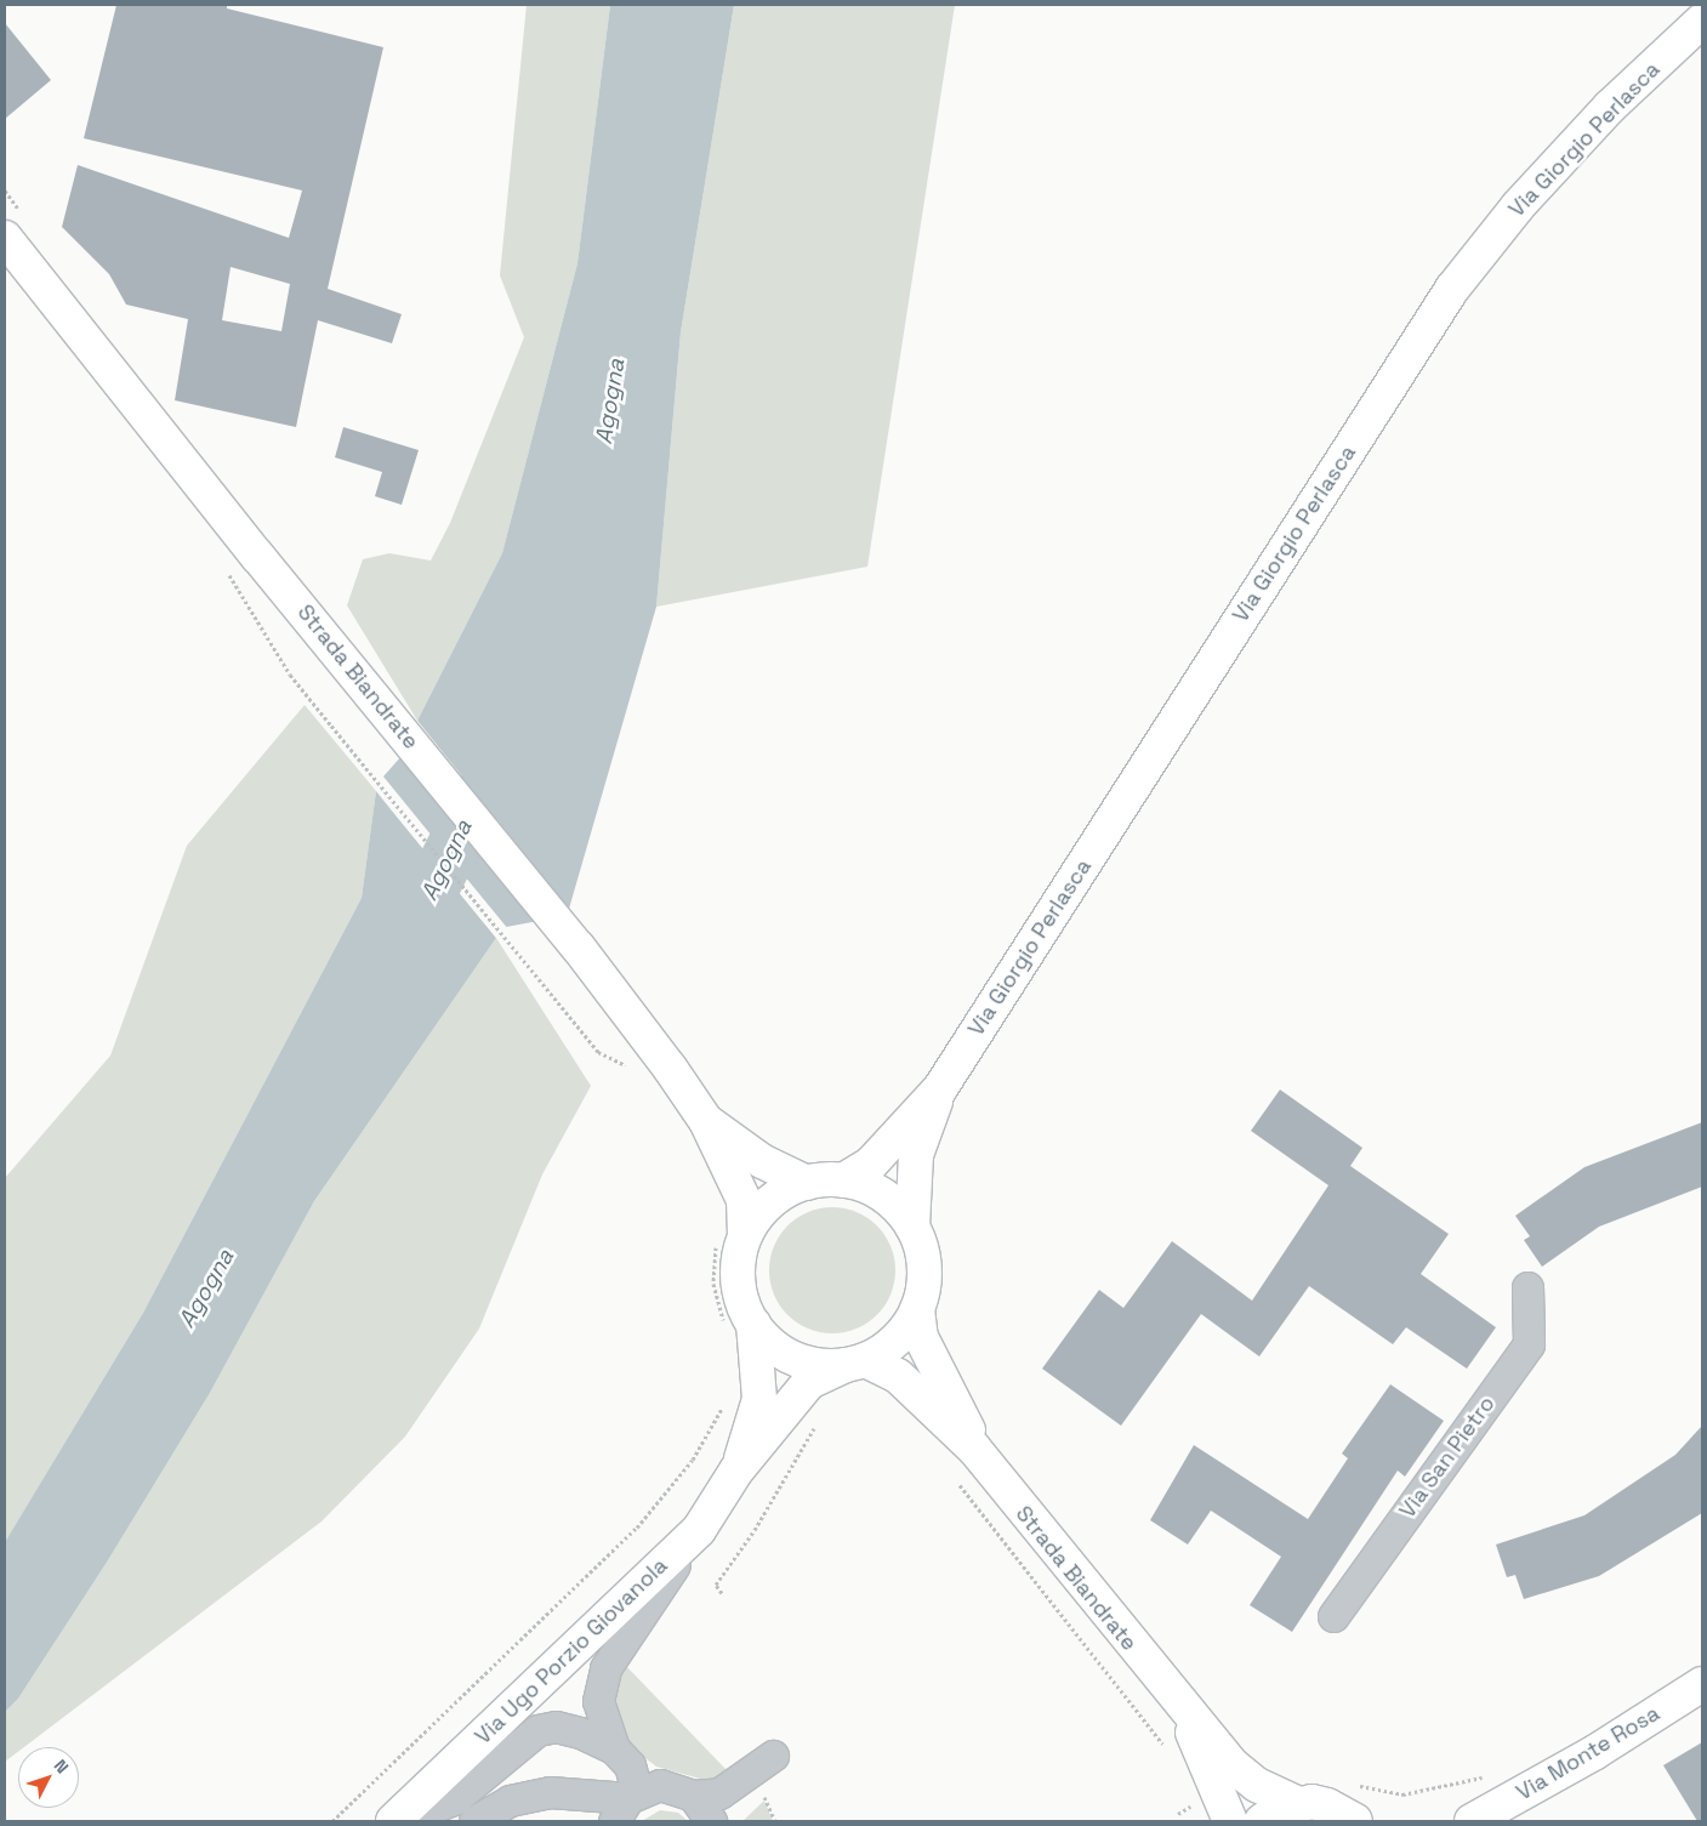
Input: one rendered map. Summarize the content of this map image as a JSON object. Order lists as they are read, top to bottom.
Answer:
{
  "streets": {
    "main road": [
      "Via Giorgio Perlasca",
      "Strada Biandrate",
      "Via Ugo Porzio Giovanola",
      "Via Monte Rosa"
    ],
    "street": ["Via San Pietro"]
  },
  "crossings": [
    ["Via Giorgio Perlasca", "Strada Biandrate"],
    ["Via Giorgio Perlasca", "Via Ugo Porzio Giovanola"],
    ["Strada Biandrate", "Via Ugo Porzio Giovanola"]
  ],
  "water": ["Agogna"],
  "north": "top right"
}
